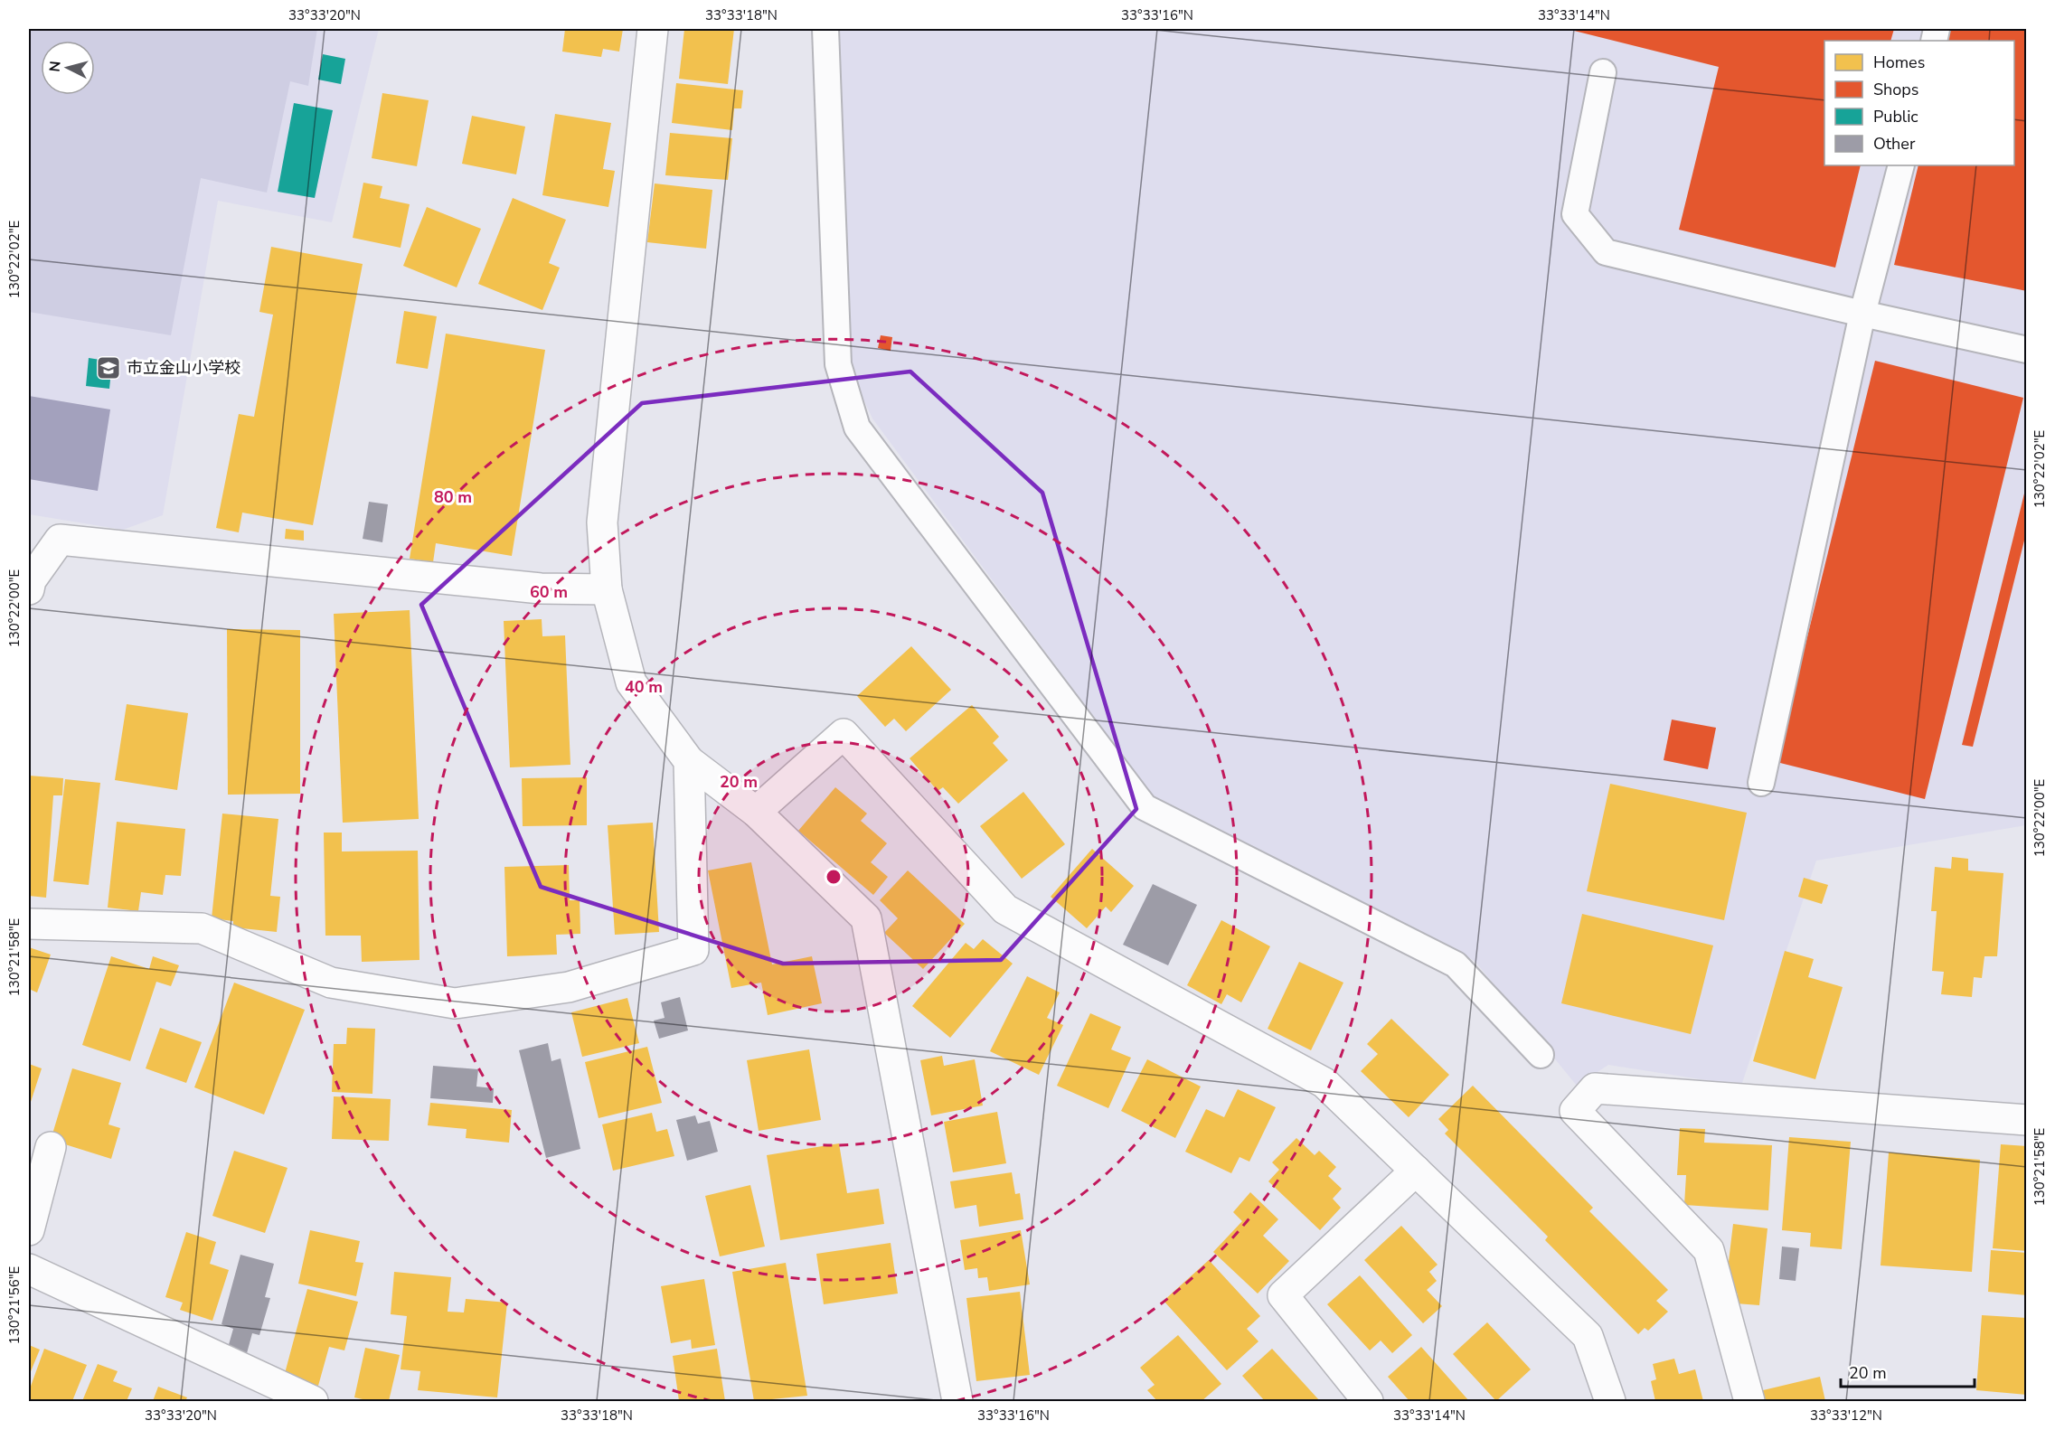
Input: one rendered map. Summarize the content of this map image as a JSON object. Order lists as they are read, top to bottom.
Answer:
{
  "places": {
    "school or university": ["市立金山小学校"]
  },
  "legend": [
    "Homes",
    "Shops",
    "Public",
    "Other"
  ],
  "scale_bar": "20 m",
  "north": "left",
  "coordinates": [
    "33°33'20\"N",
    "33°33'18\"N",
    "33°33'16\"N",
    "33°33'14\"N",
    "130°22'02\"E",
    "130°22'00\"E",
    "130°21'58\"E",
    "130°21'56\"E",
    "33°33'12\"N"
  ],
  "rings": [
    "80 m",
    "60 m",
    "40 m",
    "20 m"
  ]
}
